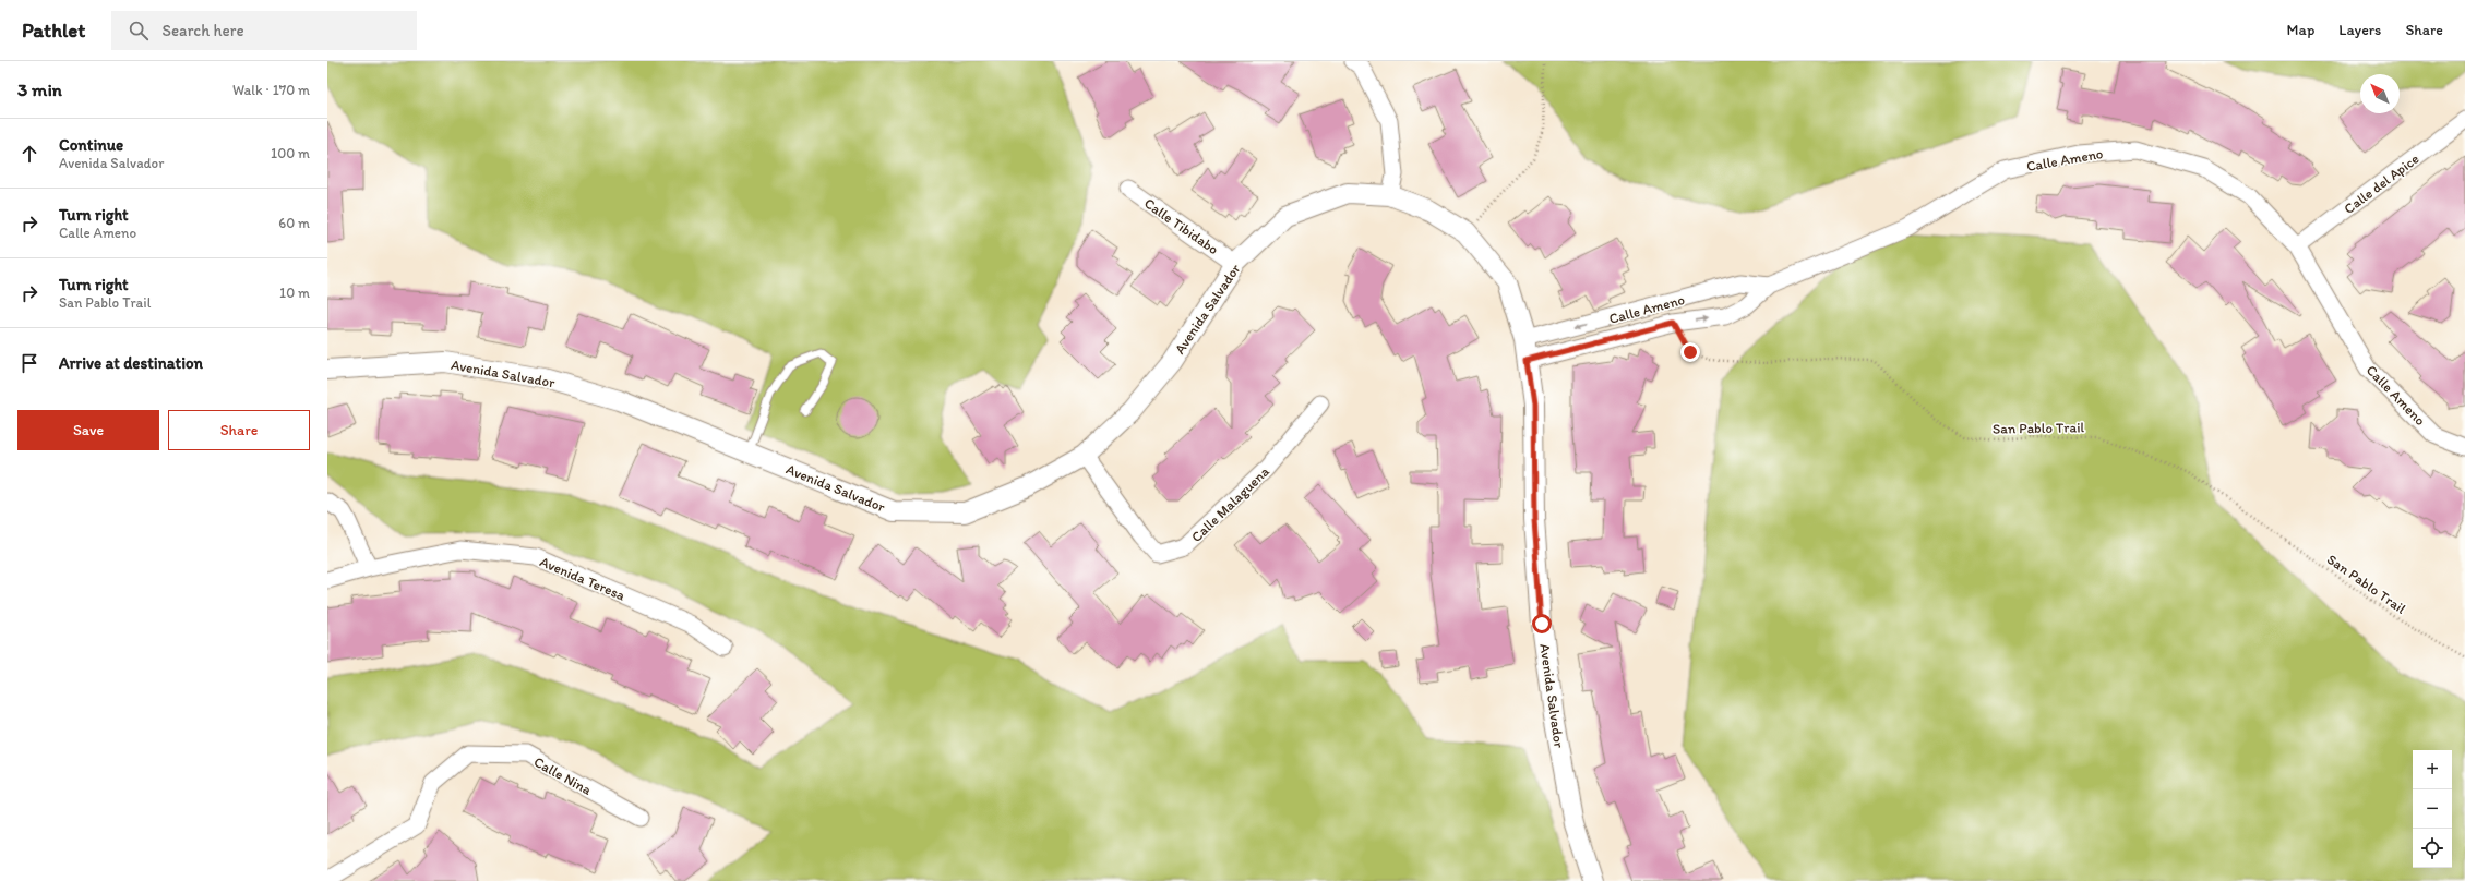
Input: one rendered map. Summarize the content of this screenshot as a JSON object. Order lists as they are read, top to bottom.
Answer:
{
  "streets": {
    "street": [
      "Calle Ameno",
      "Calle del Apice",
      "Calle Tibidabo",
      "Avenida Salvador",
      "Calle Malaguena",
      "Avenida Teresa",
      "Calle Nina"
    ],
    "path": ["San Pablo Trail"]
  },
  "crossings": [
    ["Calle Ameno", "Calle del Apice"],
    ["Calle Ameno", "Avenida Salvador"],
    ["Calle Ameno", "San Pablo Trail"],
    ["Calle Tibidabo", "Avenida Salvador"],
    ["Avenida Salvador", "Calle Malaguena"]
  ],
  "north": "top left",
  "page": {
    "header": "Pathlet",
    "search": "Search here",
    "nav": ["Map", "Layers", "Share"],
    "heading": ["3 min", "Walk · 170 m"],
    "list": [
      ["Continue", "Avenida Salvador", "100 m"],
      ["Turn right", "Calle Ameno", "60 m"],
      ["Turn right", "San Pablo Trail", "10 m"],
      "Arrive at destination"
    ],
    "buttons": ["Save", "Share"],
    "map_buttons": ["+", "−"]
  }
}
